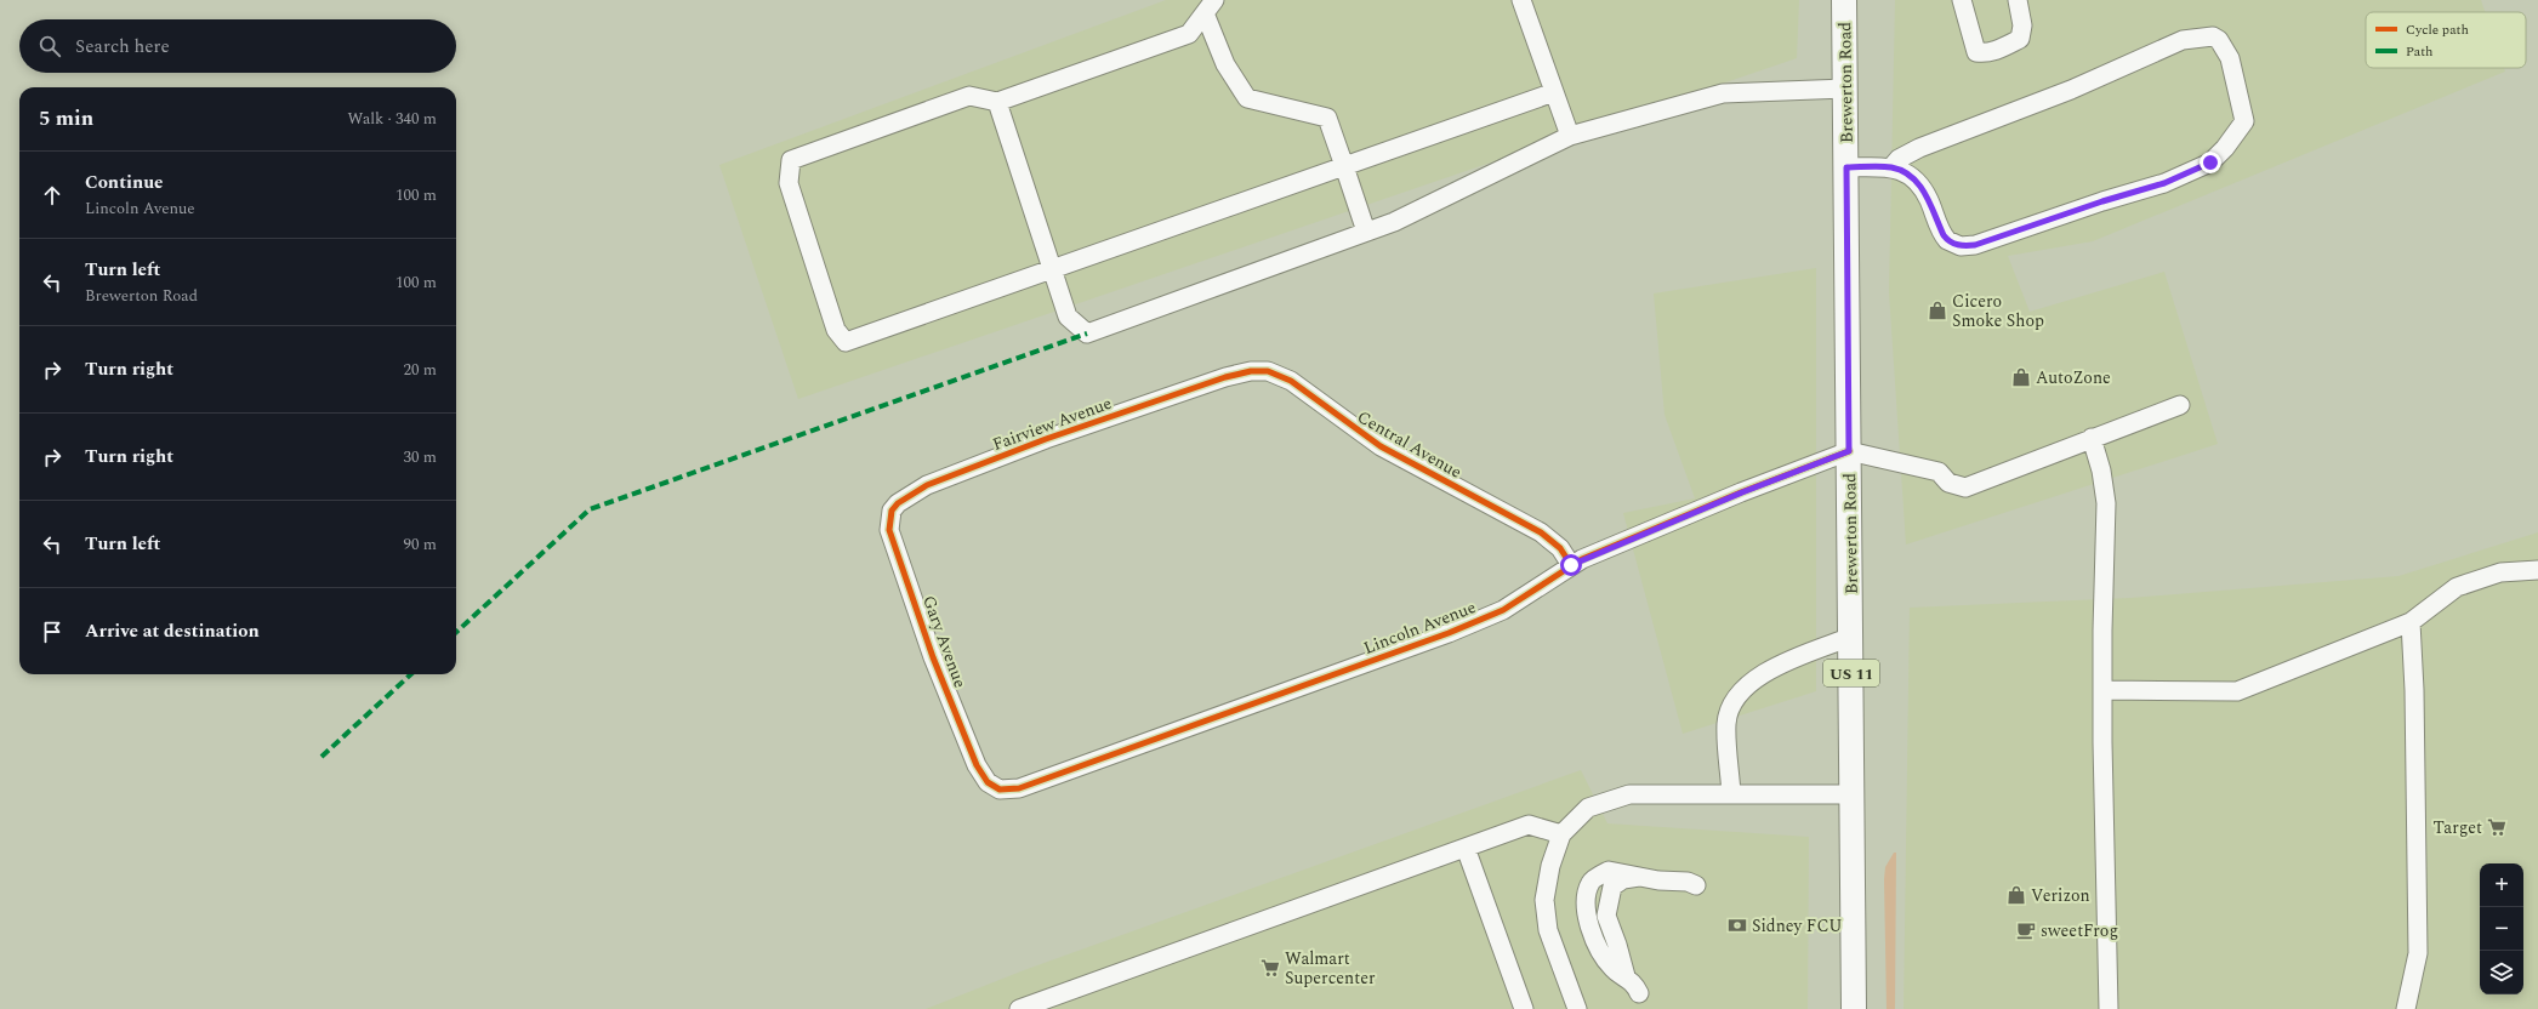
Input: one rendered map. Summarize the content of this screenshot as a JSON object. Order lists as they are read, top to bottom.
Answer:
{
  "streets": {
    "main road": ["Brewerton Road", "US 11"],
    "street": [
      "Fairview Avenue",
      "Central Avenue",
      "Lincoln Avenue",
      "Gary Avenue"
    ]
  },
  "crossings": [
    ["Brewerton Road", "Lincoln Avenue"],
    ["Fairview Avenue", "Central Avenue"],
    ["Fairview Avenue", "Gary Avenue"],
    ["Central Avenue", "Lincoln Avenue"],
    ["Lincoln Avenue", "Gary Avenue"]
  ],
  "places": {
    "shop": ["Cicero Smoke Shop", "AutoZone", "Verizon"],
    "supermarket": ["Target", "Walmart Supercenter"],
    "bank": ["Sidney FCU"],
    "cafe": ["sweetFrog"]
  },
  "legend": ["Cycle path", "Path"],
  "page": {
    "search": "Search here",
    "heading": ["5 min", "Walk · 340 m"],
    "list": [
      ["Continue", "Lincoln Avenue", "100 m"],
      ["Turn left", "Brewerton Road", "100 m"],
      ["Turn right", "20 m"],
      ["Turn right", "30 m"],
      ["Turn left", "90 m"],
      "Arrive at destination"
    ],
    "map_buttons": ["+", "−"]
  }
}
